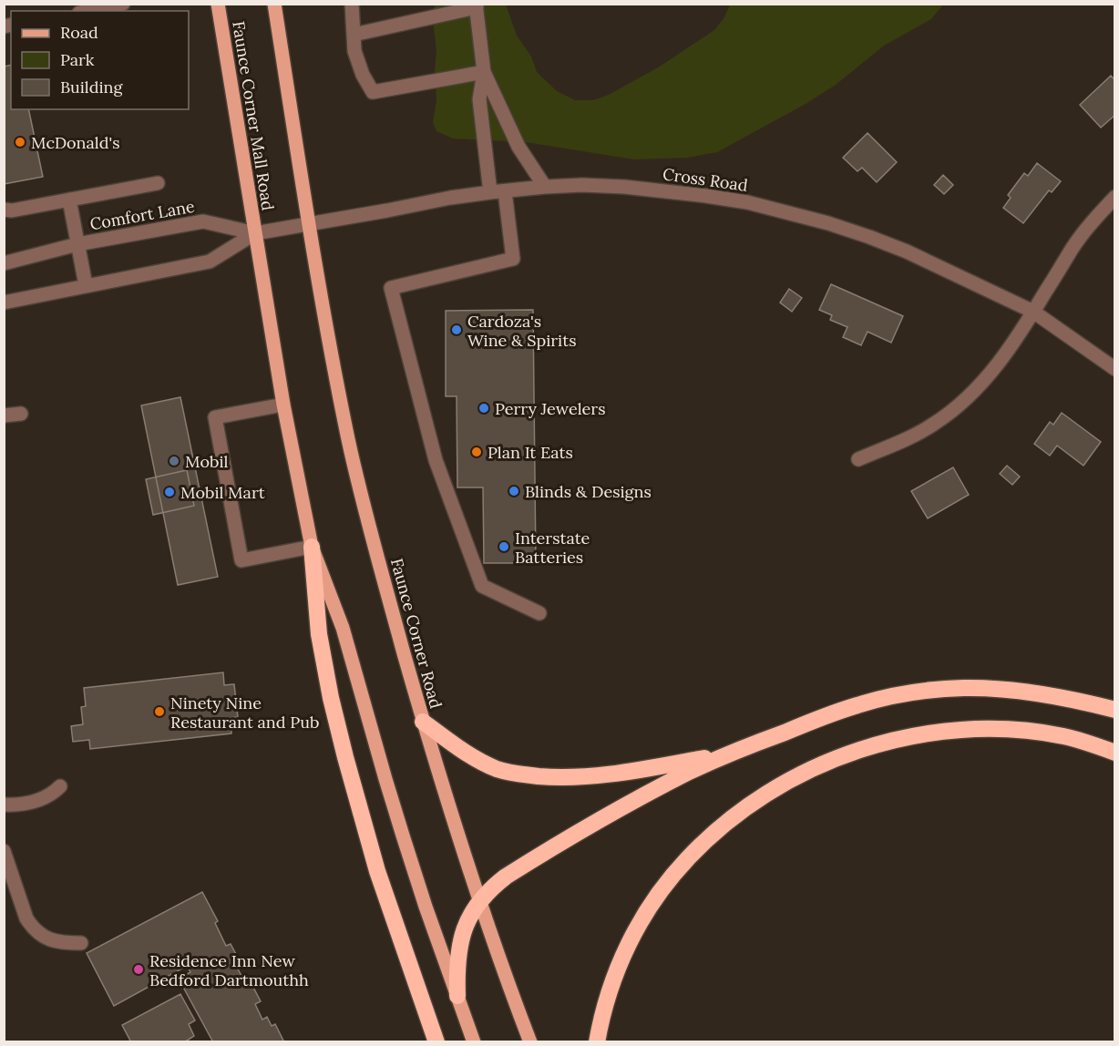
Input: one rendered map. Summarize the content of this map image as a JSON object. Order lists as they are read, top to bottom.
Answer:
{
  "streets": {
    "main road": ["Faunce Corner Mall Road", "Faunce Corner Road"],
    "street": ["Cross Road", "Comfort Lane"]
  },
  "crossings": [
    ["Faunce Corner Mall Road", "Cross Road"],
    ["Faunce Corner Mall Road", "Comfort Lane"],
    ["Cross Road", "Comfort Lane"],
    ["Cross Road", "Faunce Corner Road"]
  ],
  "places": [
    "McDonald's",
    "Cardoza's Wine & Spirits",
    "Perry Jewelers",
    "Plan It Eats",
    "Mobil",
    "Blinds & Designs",
    "Mobil Mart",
    "Interstate Batteries",
    "Ninety Nine Restaurant and Pub",
    "Residence Inn New Bedford Dartmouthh"
  ],
  "legend": ["Road", "Park", "Building"]
}
